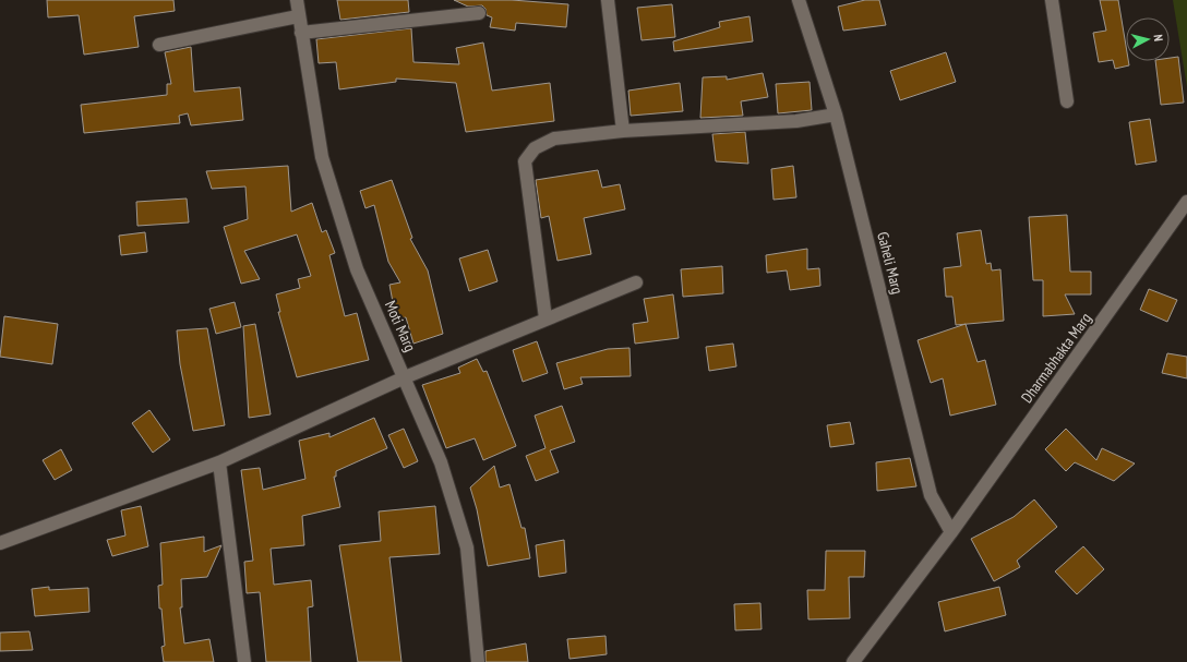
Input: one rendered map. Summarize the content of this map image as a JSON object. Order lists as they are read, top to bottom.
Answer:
{
  "streets": {
    "street": ["Gaheli Marg", "Moti Marg", "Dharmabhakta Marg"]
  },
  "crossings": [
    ["Gaheli Marg", "Dharmabhakta Marg"]
  ],
  "north": "right"
}
